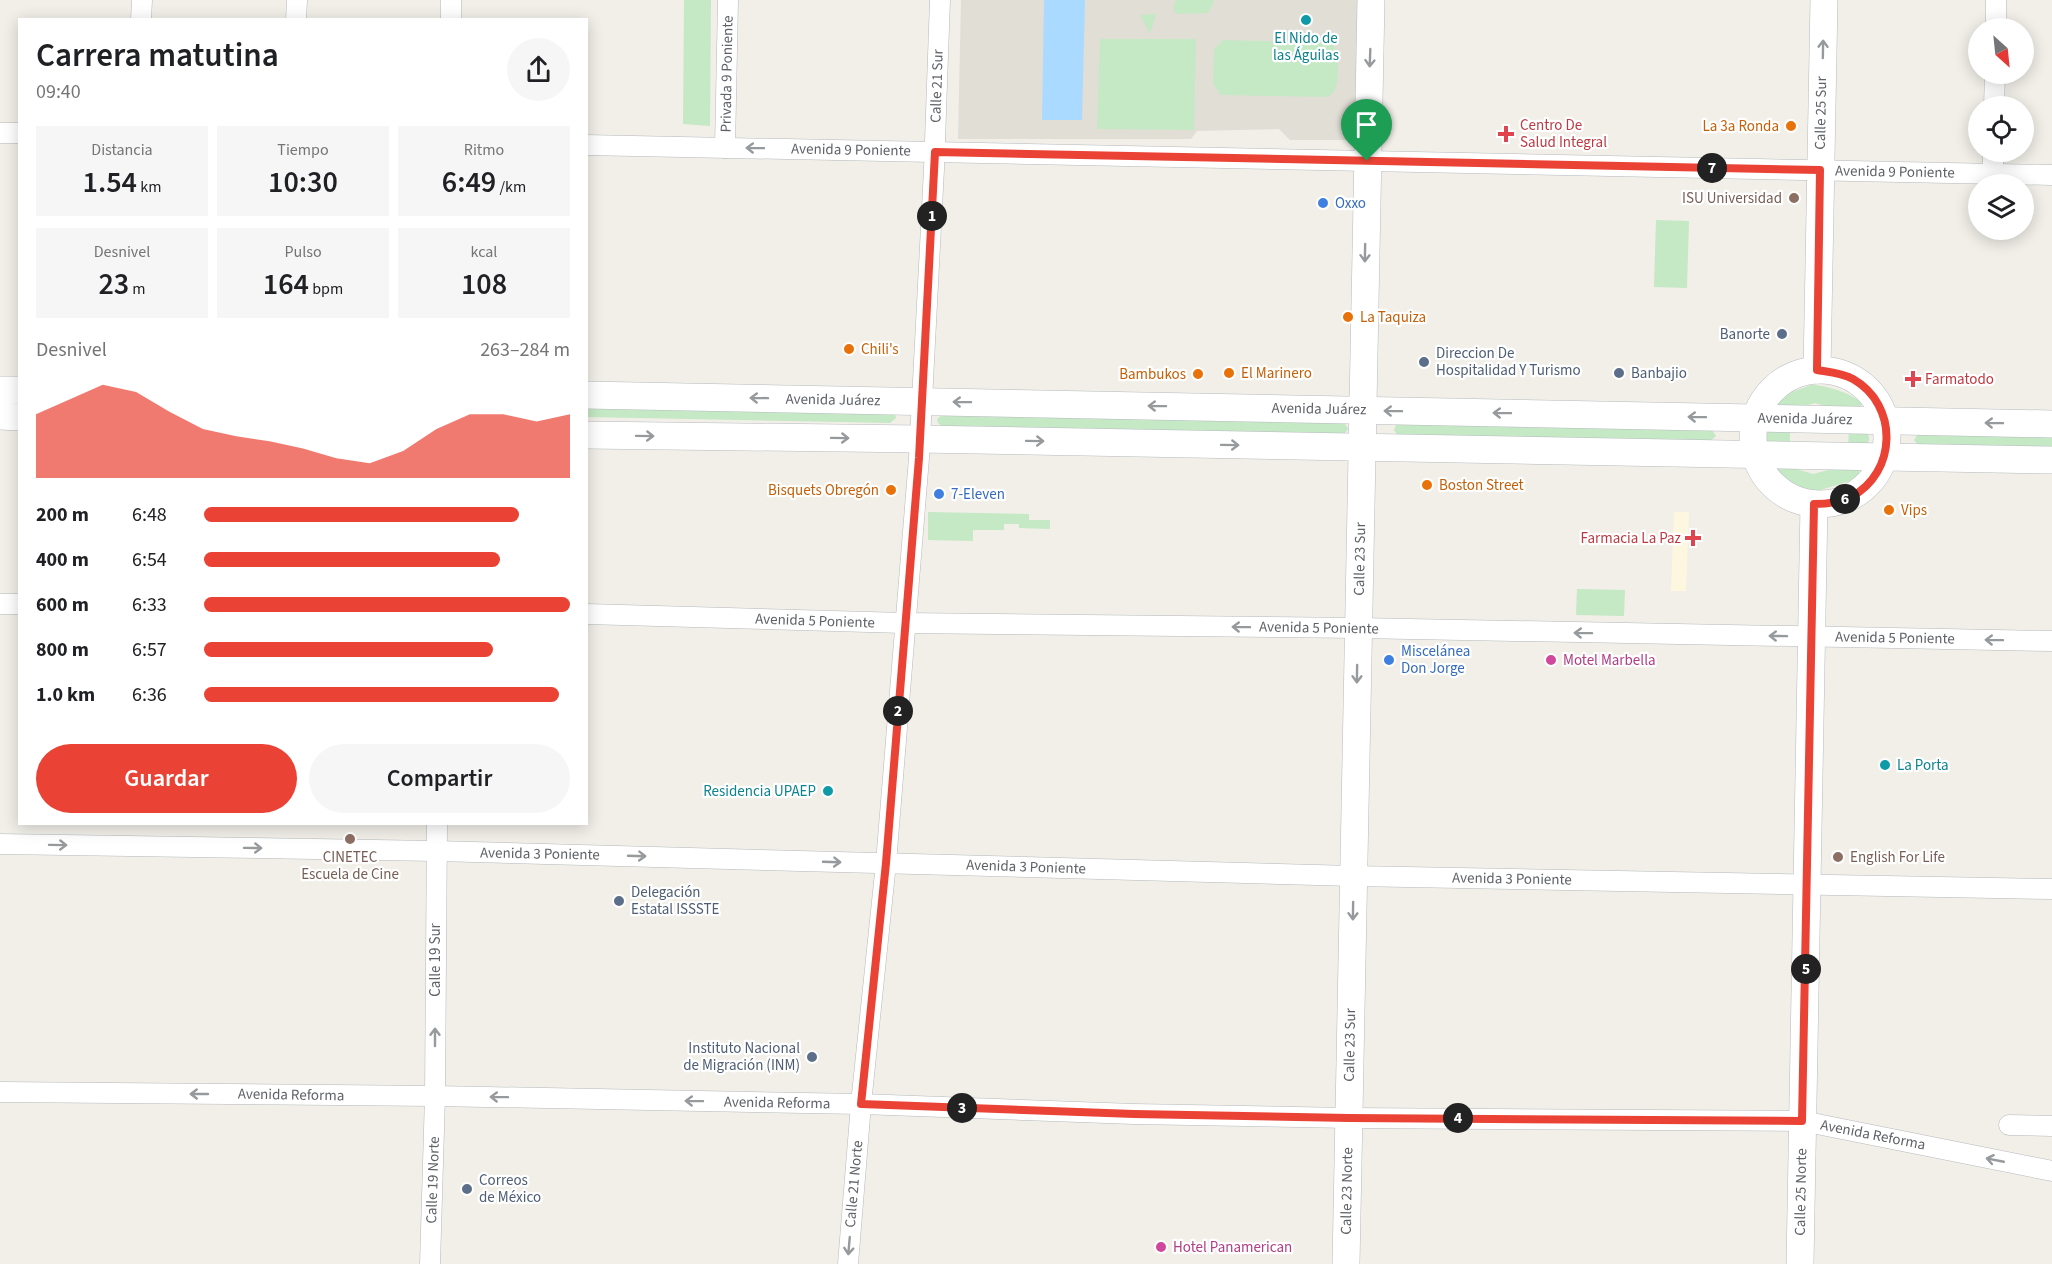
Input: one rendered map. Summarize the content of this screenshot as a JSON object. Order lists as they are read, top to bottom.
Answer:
{
  "streets": {
    "main road": [
      "Calle 25 Sur",
      "Avenida Juárez",
      "Calle 23 Sur",
      "Calle 23 Norte",
      "Calle 25 Norte"
    ],
    "street": [
      "Privada 9 Poniente",
      "Calle 21 Sur",
      "Avenida 9 Poniente",
      "Avenida 5 Poniente",
      "Avenida 3 Poniente",
      "Calle 19 Sur",
      "Avenida Reforma",
      "Calle 19 Norte",
      "Calle 21 Norte"
    ]
  },
  "crossings": [
    ["Privada 9 Poniente", "Avenida 9 Poniente"],
    ["Calle 21 Sur", "Avenida 9 Poniente"],
    ["Calle 21 Sur", "Avenida Juárez"],
    ["Calle 21 Sur", "Avenida 5 Poniente"],
    ["Calle 21 Sur", "Avenida 3 Poniente"],
    ["Calle 21 Sur", "Avenida Reforma"],
    ["Calle 21 Sur", "Calle 21 Norte"],
    ["Calle 25 Sur", "Avenida 9 Poniente"],
    ["Avenida 9 Poniente", "Calle 23 Sur"],
    ["Avenida Juárez", "Calle 23 Sur"],
    ["Calle 23 Sur", "Avenida 5 Poniente"],
    ["Calle 23 Sur", "Avenida 3 Poniente"],
    ["Calle 23 Sur", "Avenida Reforma"],
    ["Calle 23 Sur", "Calle 23 Norte"],
    ["Avenida 3 Poniente", "Calle 19 Sur"],
    ["Calle 19 Sur", "Avenida Reforma"],
    ["Calle 19 Sur", "Calle 19 Norte"],
    ["Avenida Reforma", "Calle 19 Norte"],
    ["Avenida Reforma", "Calle 21 Norte"],
    ["Avenida Reforma", "Calle 23 Norte"],
    ["Avenida Reforma", "Calle 25 Norte"]
  ],
  "one_way": [
    "Calle 25 Sur",
    "Calle 23 Sur",
    "Avenida 5 Poniente",
    "Avenida 3 Poniente",
    "Calle 19 Sur",
    "Avenida Reforma",
    "Calle 21 Norte"
  ],
  "places": {
    "other": [
      "El Nido de las Águilas",
      "La 3a Ronda",
      "ISU Universidad",
      "Oxxo",
      "La Taquiza",
      "Banorte",
      "Chili's",
      "Direccion De Hospitalidad Y Turismo",
      "El Marinero",
      "Banbajio",
      "Bambukos",
      "Boston Street",
      "Bisquets Obregón",
      "7-Eleven",
      "Vips",
      "Miscelánea Don Jorge",
      "Motel Marbella",
      "La Porta",
      "Residencia UPAEP",
      "CINETEC Escuela de Cine",
      "English For Life",
      "Delegación Estatal ISSSTE",
      "Instituto Nacional de Migración (INM)",
      "Correos de México",
      "Hotel Panamerican"
    ],
    "health": ["Centro De Salud Integral", "Farmatodo", "Farmacia La Paz"]
  },
  "north": "bottom right",
  "page": {
    "heading": ["Carrera matutina", "09:40"],
    "stats": [
      ["Distancia", "1.54 km"],
      ["Tiempo", "10:30"],
      ["Ritmo", "6:49 /km"],
      ["Desnivel", "23 m"],
      ["Pulso", "164 bpm"],
      ["kcal", "108"]
    ],
    "pins": [
      "7",
      "1",
      "6",
      "2",
      "5",
      "3",
      "4"
    ],
    "chart": ["Desnivel", "263–284 m"],
    "list": [
      {
        "name": "200 m",
        "note": "6:48"
      },
      {
        "name": "400 m",
        "note": "6:54"
      },
      {
        "name": "600 m",
        "note": "6:33"
      },
      {
        "name": "800 m",
        "note": "6:57"
      },
      {
        "name": "1.0 km",
        "note": "6:36"
      }
    ],
    "buttons": ["Guardar", "Compartir"]
  }
}
